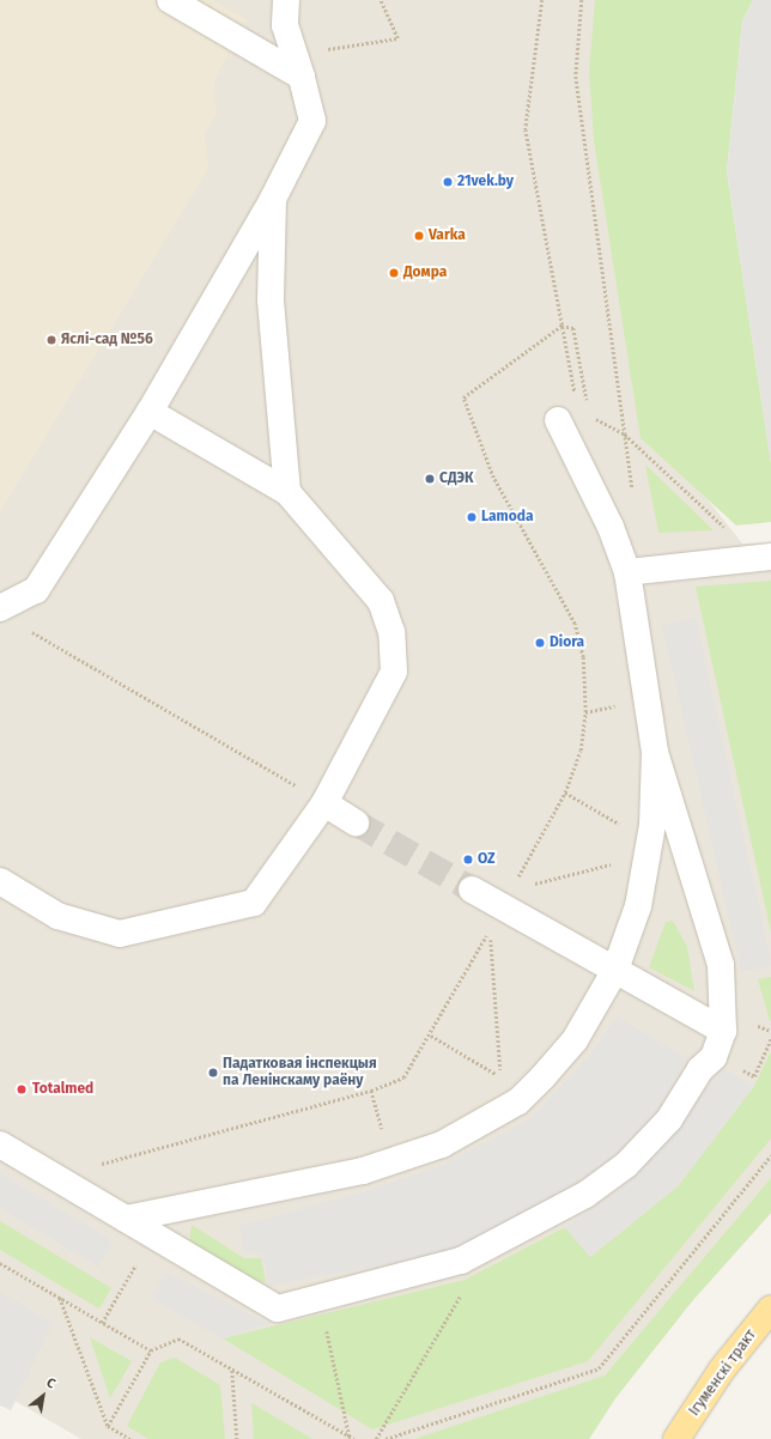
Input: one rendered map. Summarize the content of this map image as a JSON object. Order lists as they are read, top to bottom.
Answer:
{
  "streets": {
    "main road": ["Ігуменскі тракт"]
  },
  "places": [
    "21vek.by",
    "Varka",
    "Домра",
    "Яслі-сад №56",
    "СДЭК",
    "Lamoda",
    "Diora",
    "OZ",
    "Падатковая інспекцыя па Ленінскаму раёну",
    "Totalmed"
  ],
  "north": "top right"
}
